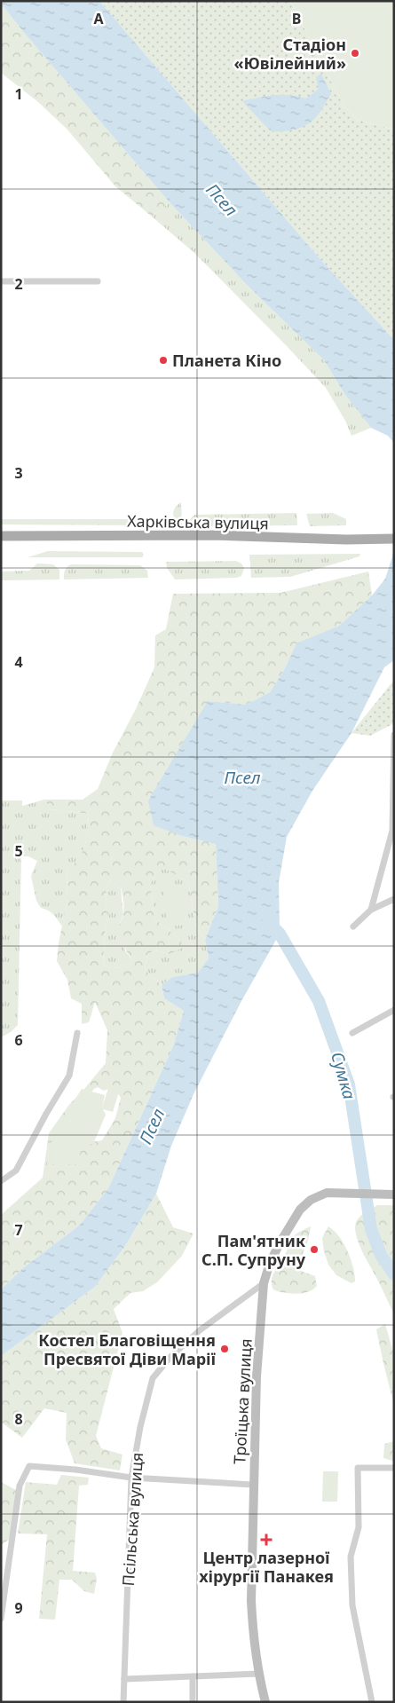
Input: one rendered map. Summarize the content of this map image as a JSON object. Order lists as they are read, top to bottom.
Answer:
{
  "streets": {
    "main road": ["Харківська вулиця", "Троїцька вулиця"],
    "street": ["Псільська вулиця"]
  },
  "crossings": [
    ["Троїцька вулиця", "Псільська вулиця"]
  ],
  "water": ["Псел", "Сумка"],
  "places": {
    "other": [
      "Стадіон «Ювілейний»",
      "Планета Кіно",
      "Пам'ятник С.П. Супруну",
      "Костел Благовіщення Пресвятої Діви Марії"
    ],
    "health": ["Центр лазерної хірургії Панакея"]
  },
  "grid": {
    "columns": ["A", "B"],
    "rows": [
      "1",
      "2",
      "3",
      "4",
      "5",
      "6",
      "7",
      "8",
      "9"
    ]
  }
}
